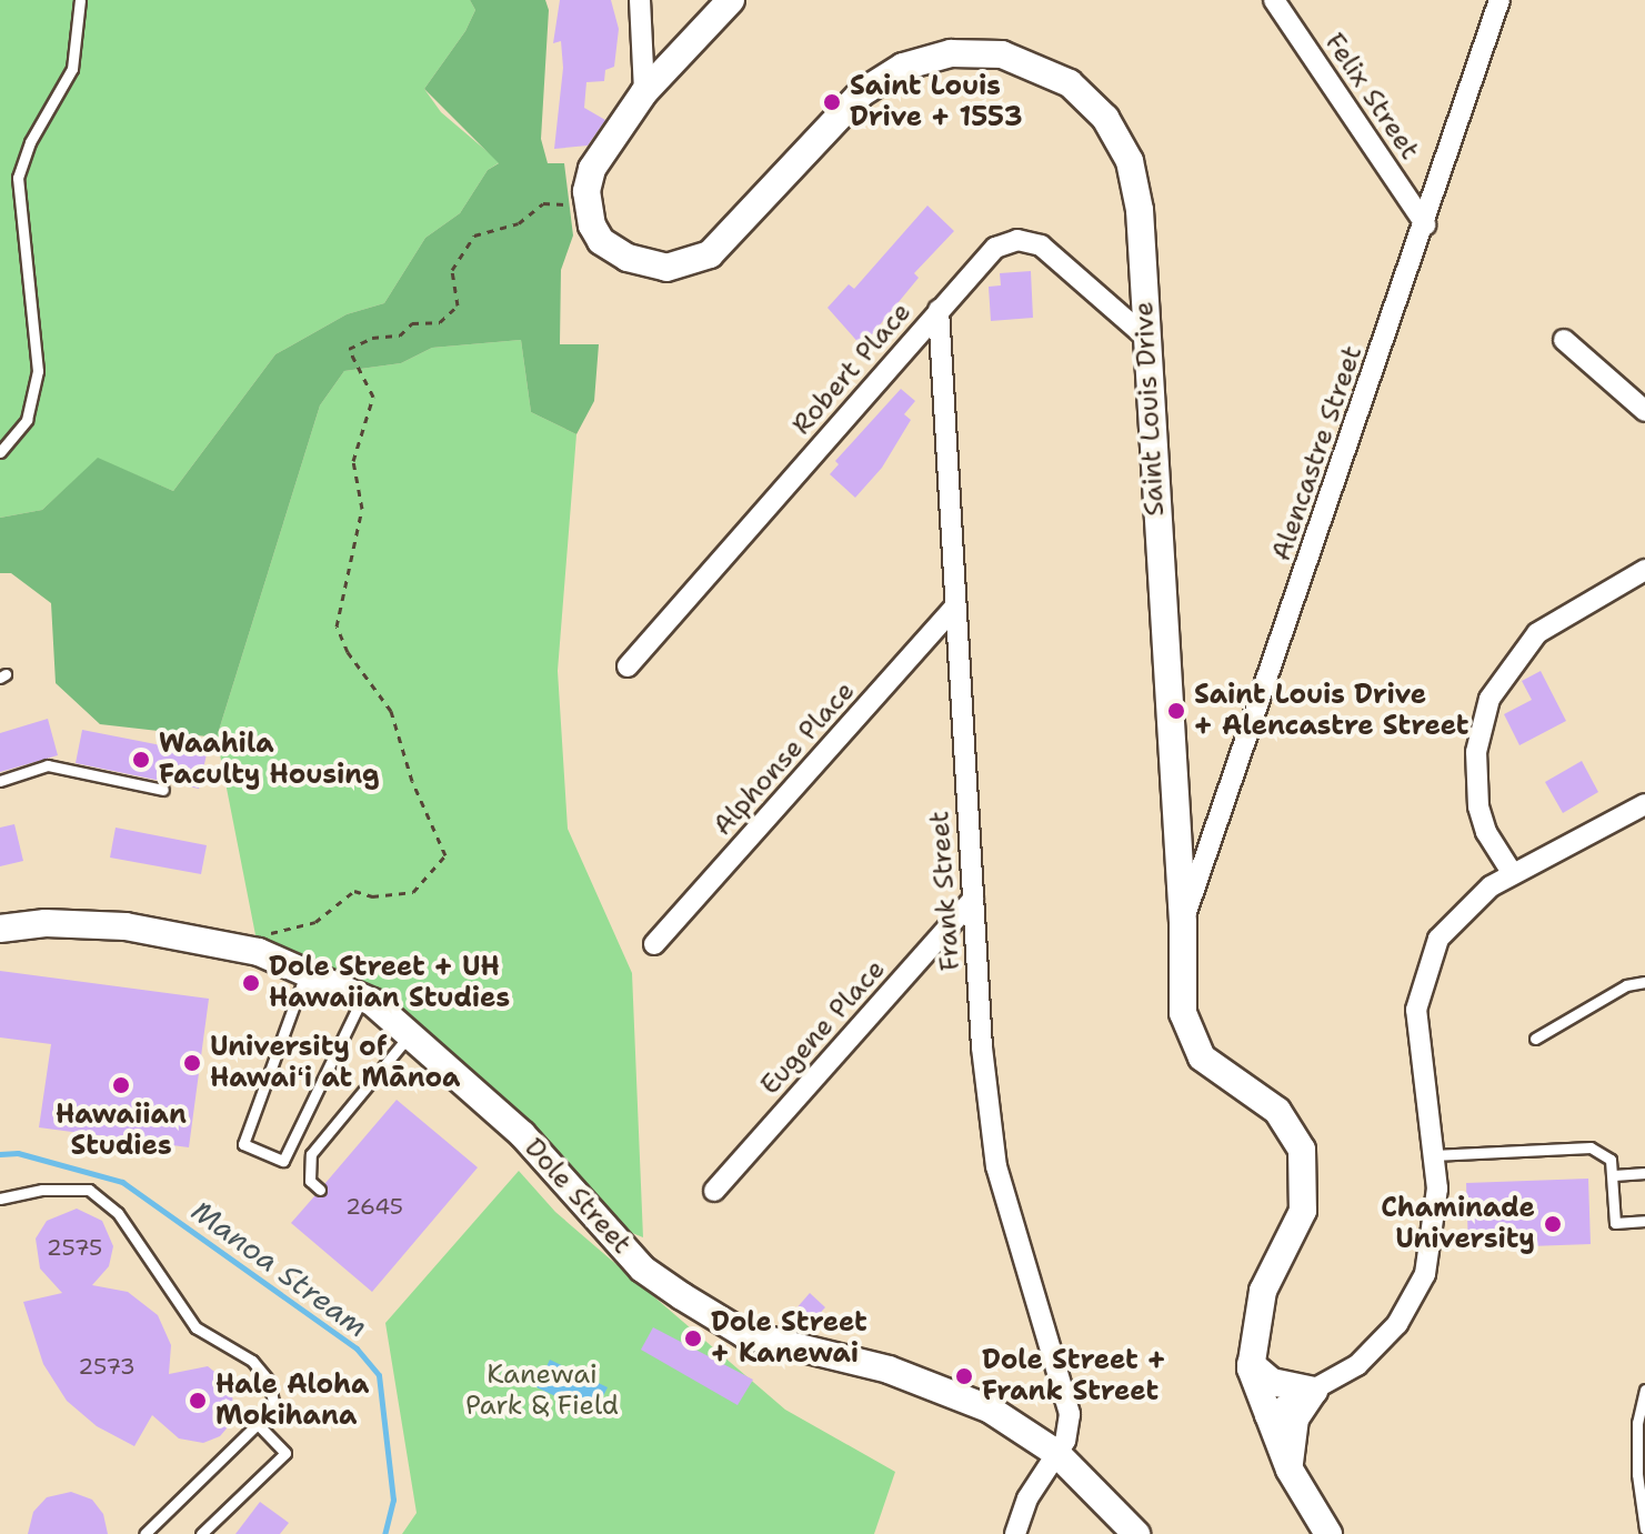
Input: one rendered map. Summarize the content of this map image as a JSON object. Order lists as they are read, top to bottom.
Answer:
{
  "streets": {
    "street": [
      "Felix Street",
      "Robert Place",
      "Saint Louis Drive",
      "Alencastre Street",
      "Alphonse Place",
      "Frank Street",
      "Eugene Place",
      "Dole Street"
    ]
  },
  "crossings": [
    ["Felix Street", "Alencastre Street"],
    ["Robert Place", "Saint Louis Drive"],
    ["Robert Place", "Frank Street"],
    ["Saint Louis Drive", "Alencastre Street"],
    ["Alphonse Place", "Frank Street"],
    ["Frank Street", "Eugene Place"],
    ["Frank Street", "Dole Street"]
  ],
  "water": ["Manoa Stream"],
  "parks": ["Kanewai Park & Field"],
  "places": [
    "Saint Louis Drive + 1553",
    "Saint Louis Drive + Alencastre Street",
    "Waahila Faculty Housing",
    "Dole Street + UH Hawaiian Studies",
    "University of Hawaiʻi at Mānoa",
    "Hawaiian Studies",
    "Chaminade University",
    "Dole Street + Kanewai",
    "Dole Street + Frank Street",
    "Hale Aloha Mokihana"
  ],
  "house_numbers": ["2645", "2575", "2573"]
}
